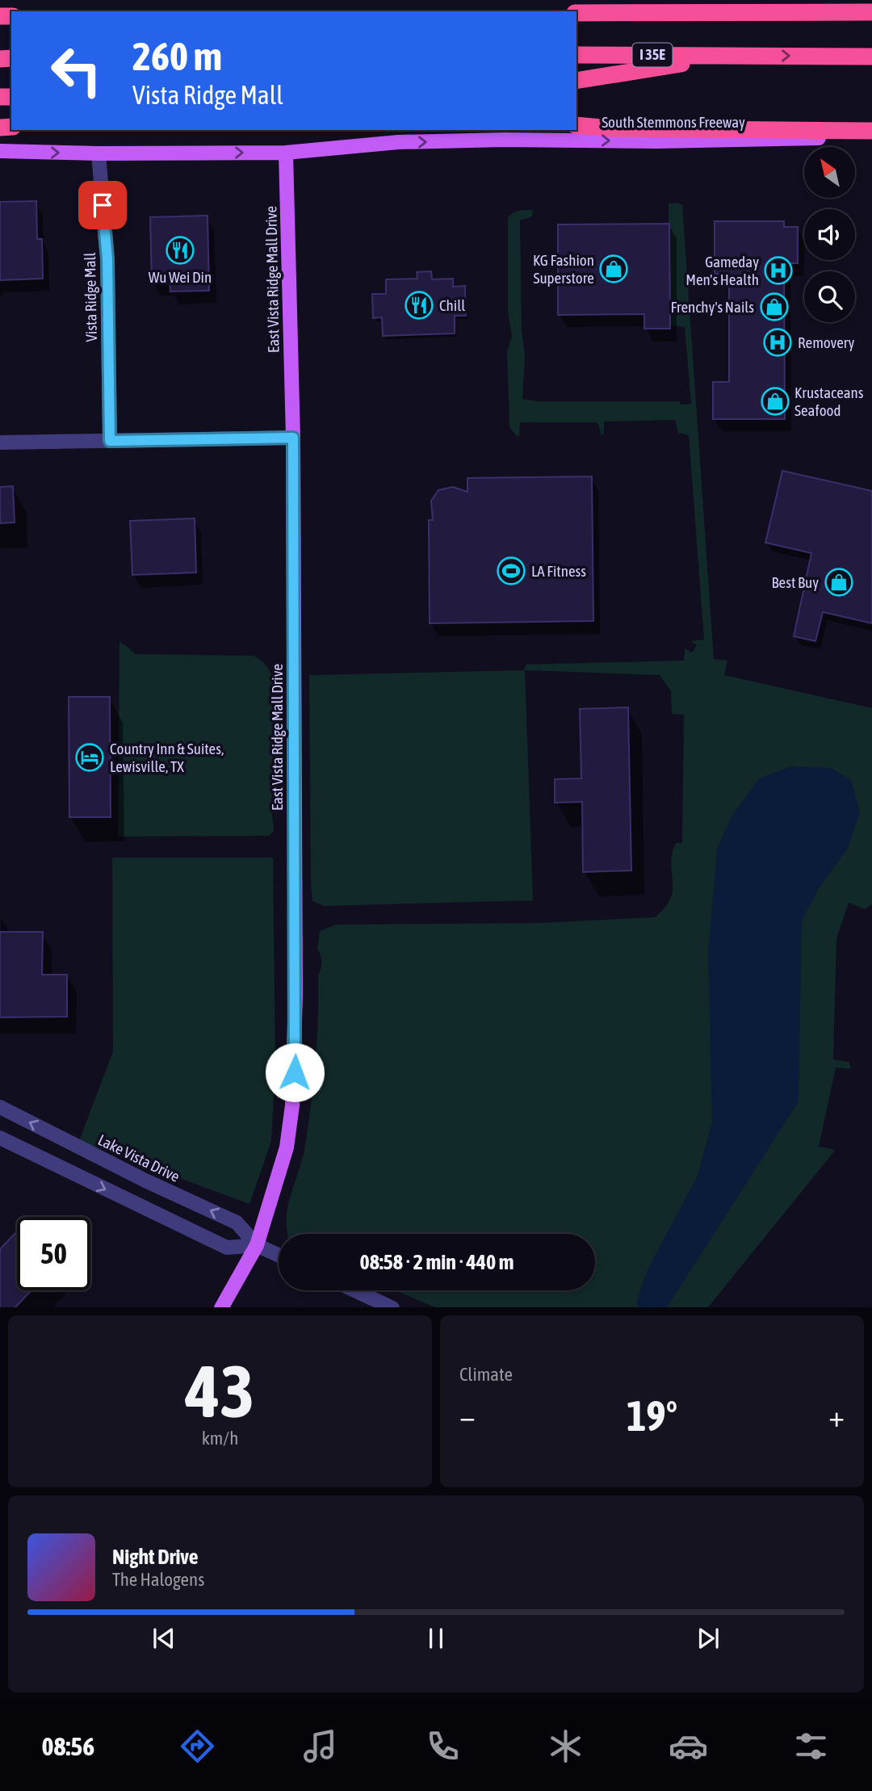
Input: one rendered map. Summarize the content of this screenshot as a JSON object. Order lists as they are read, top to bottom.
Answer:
{
  "streets": {
    "highway": ["I 35E"],
    "main road": ["South Stemmons Freeway", "East Vista Ridge Mall Drive"],
    "street": ["Vista Ridge Mall", "Lake Vista Drive"]
  },
  "crossings": [
    ["South Stemmons Freeway", "East Vista Ridge Mall Drive"],
    ["South Stemmons Freeway", "Vista Ridge Mall"],
    ["East Vista Ridge Mall Drive", "Lake Vista Drive"]
  ],
  "one_way": ["South Stemmons Freeway"],
  "places": {
    "restaurant": ["Wu Wei Din", "Chill"],
    "shop": [
      "KG Fashion Superstore",
      "Frenchy's Nails",
      "Krustaceans Seafood",
      "Best Buy"
    ],
    "hospital": ["Gameday Men's Health", "Removery"],
    "sports": ["LA Fitness"],
    "hotel": ["Country Inn & Suites, Lewisville, TX"]
  },
  "north": "top left",
  "page": {
    "turn": ["260 m", "Vista Ridge Mall"],
    "limit": "50",
    "trip": "08:58 · 2 min · 440 m",
    "tile": [
      ["43", "km/h"],
      "Climate"
    ],
    "heat": ["−", "19°", "+"],
    "song": ["Night Drive", "The Halogens"],
    "tabs": "08:56"
  }
}
